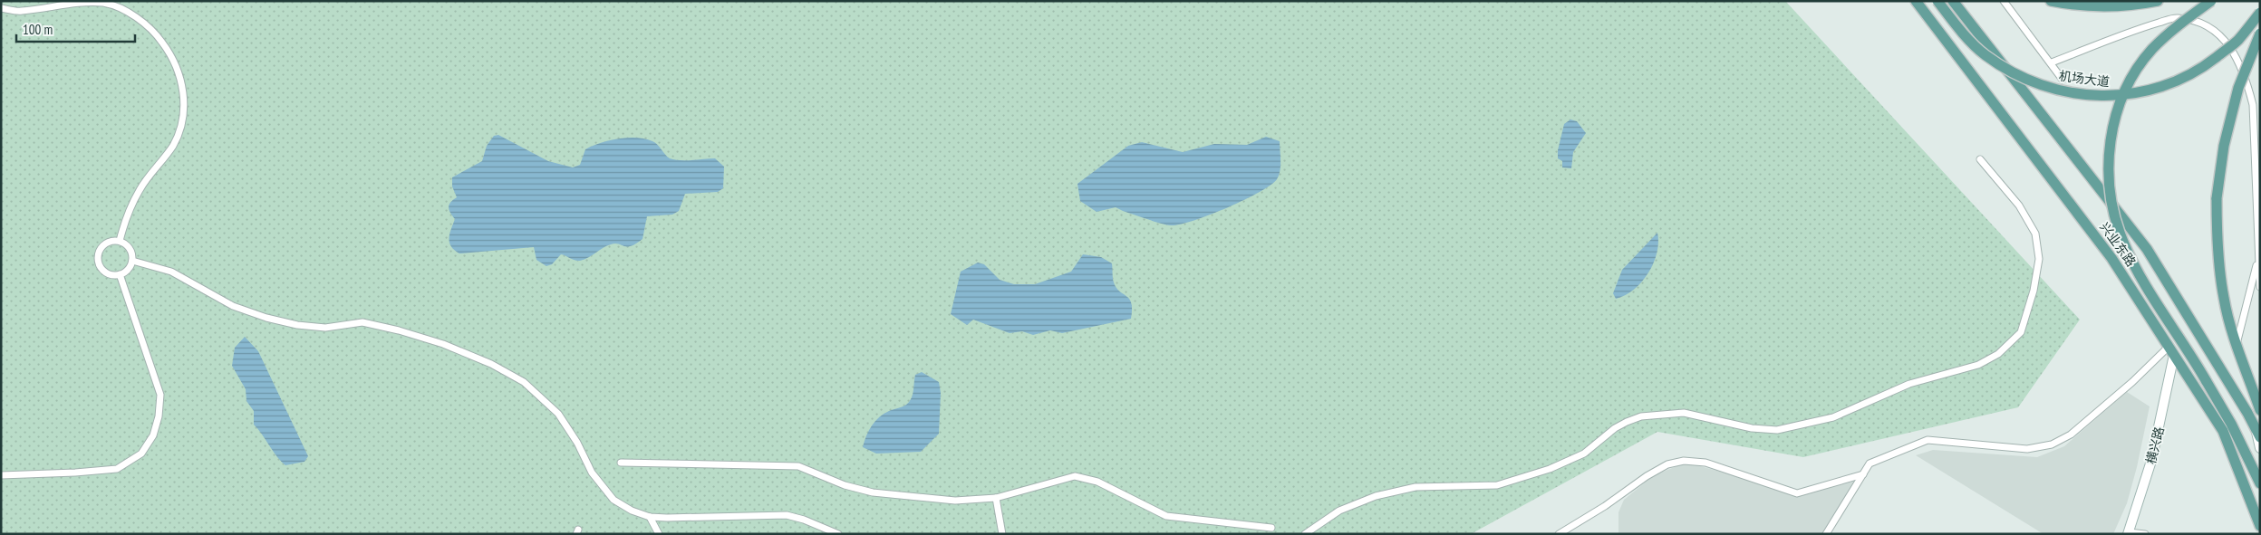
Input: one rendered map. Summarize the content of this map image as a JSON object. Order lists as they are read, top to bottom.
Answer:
{
  "streets": {
    "main road": ["机场大道", "兴业东路", "横兴路"]
  },
  "crossings": [
    ["兴业东路", "横兴路"]
  ],
  "scale_bar": "100 m"
}
